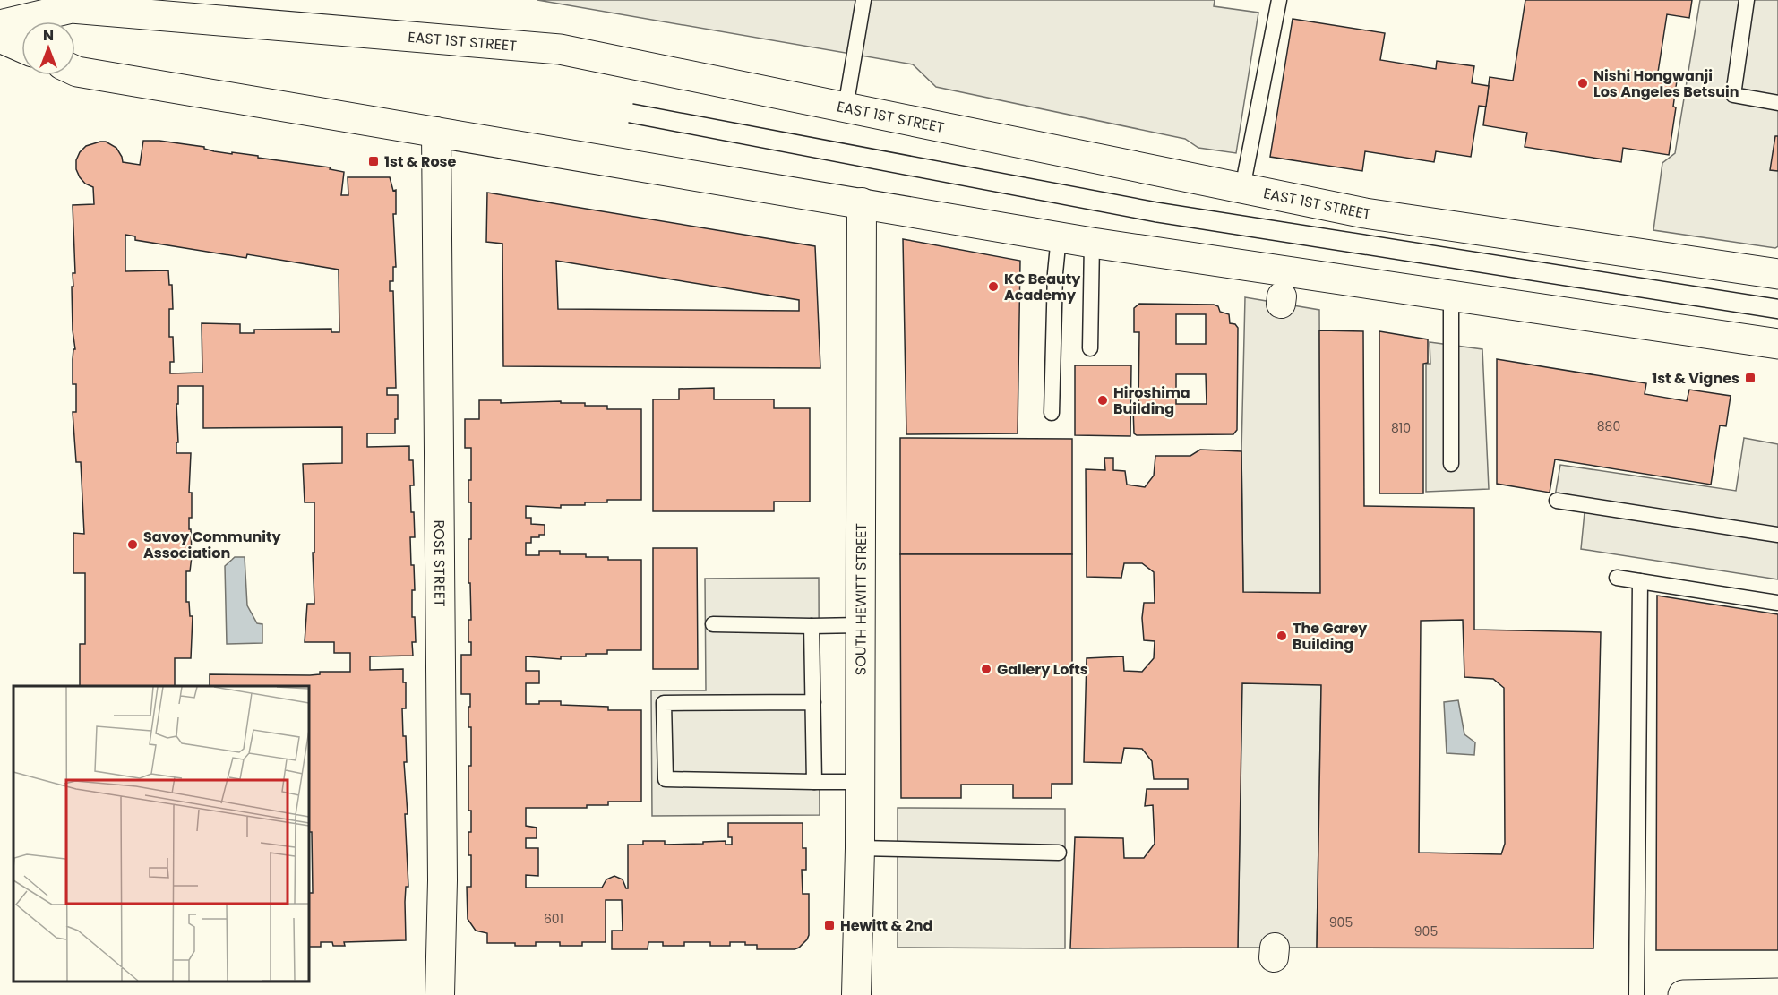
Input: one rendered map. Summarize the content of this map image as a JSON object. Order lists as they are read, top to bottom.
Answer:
{
  "streets": {
    "main road": ["EAST 1ST STREET"],
    "street": ["ROSE STREET", "SOUTH HEWITT STREET"]
  },
  "places": {
    "other": [
      "Nishi Hongwanji Los Angeles Betsuin",
      "KC Beauty Academy",
      "Hiroshima Building",
      "Savoy Community Association",
      "The Garey Building",
      "Gallery Lofts"
    ],
    "transit": ["1st & Rose", "1st & Vignes", "Hewitt & 2nd"]
  },
  "house_numbers": [
    "880",
    "810",
    "601",
    "905",
    "905"
  ],
  "north": "top"
}
